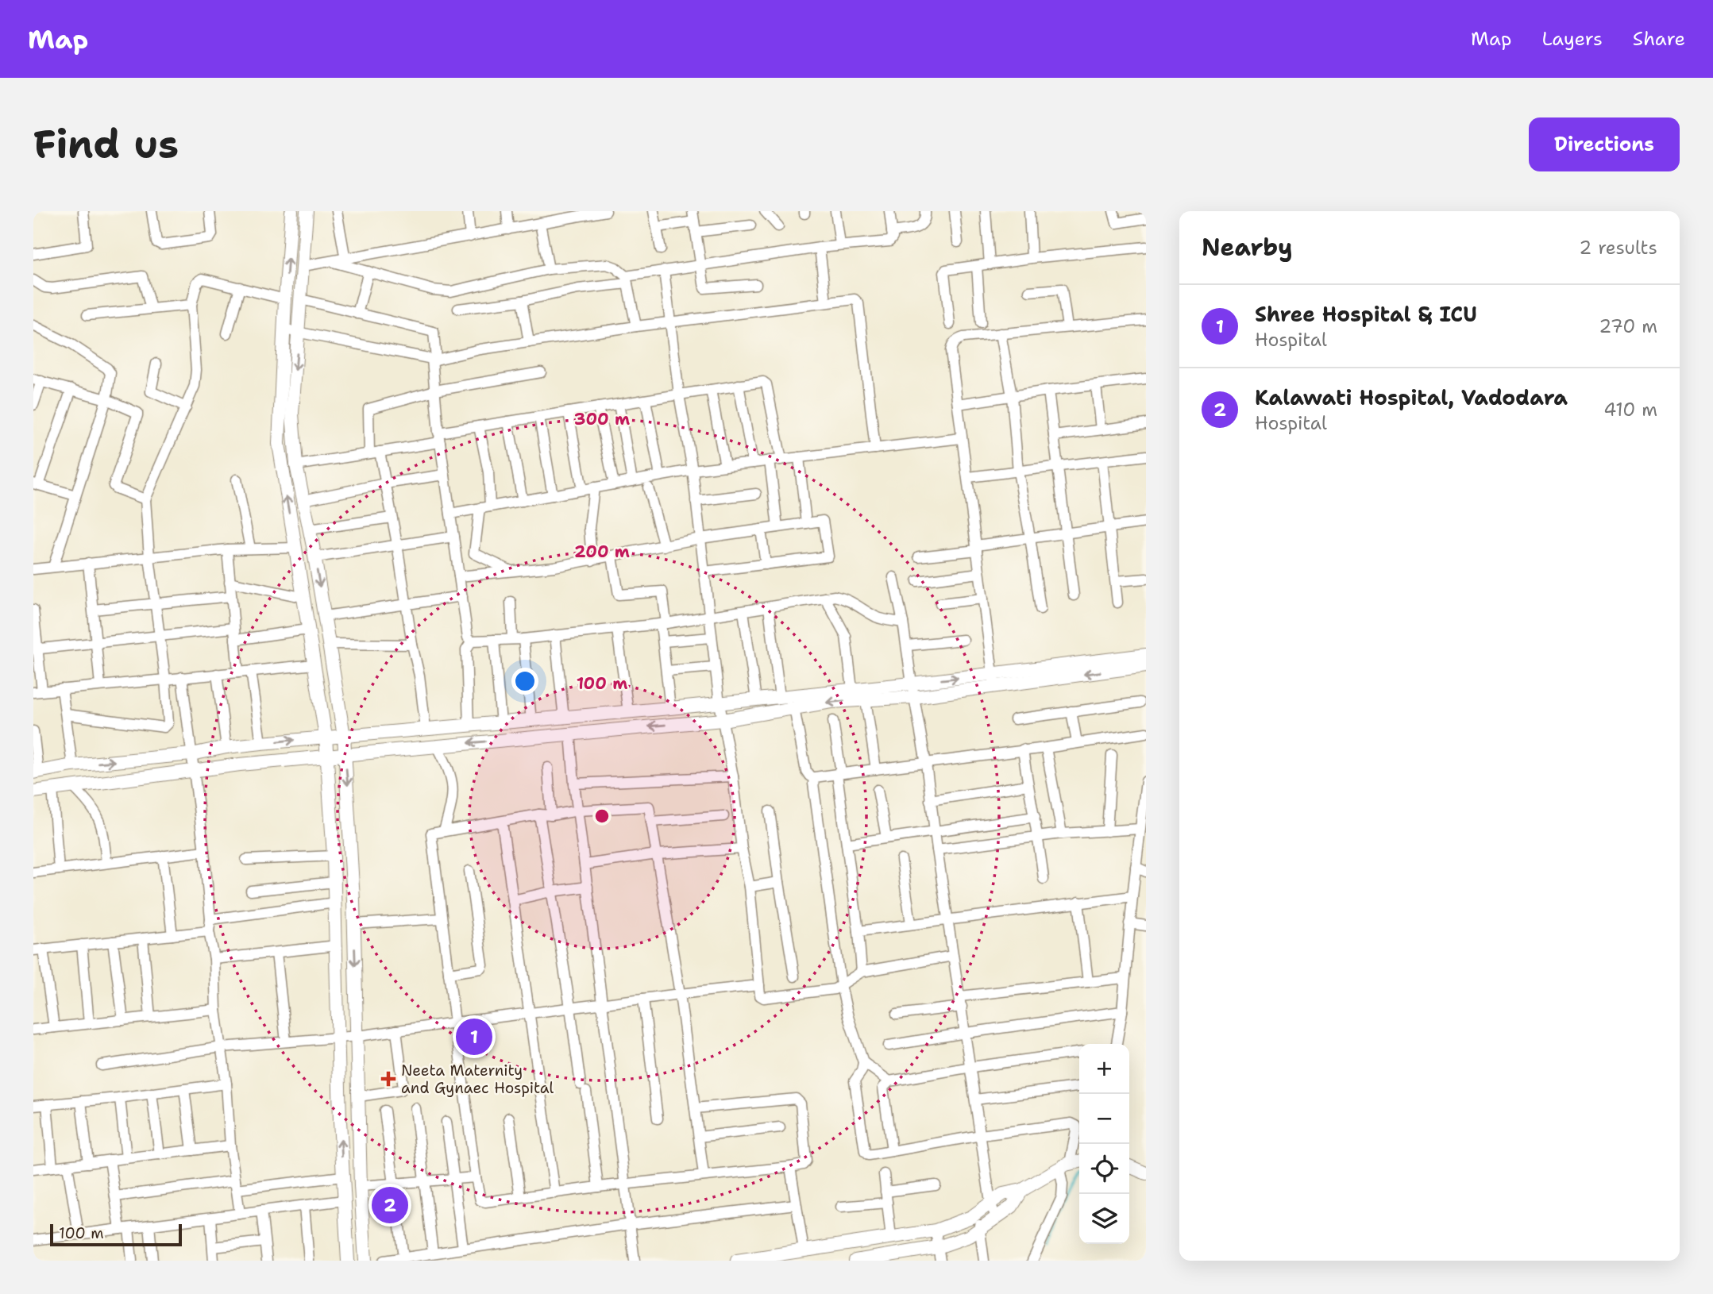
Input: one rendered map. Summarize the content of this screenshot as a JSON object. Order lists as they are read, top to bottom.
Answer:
{
  "places": {
    "health": ["Neeta Maternity and Gynaec Hospital"]
  },
  "scale_bar": "100 m",
  "page": {
    "header": "Map",
    "nav": ["Map", "Layers", "Share"],
    "buttons": "Directions",
    "title": "Find us",
    "heading": ["Nearby", "2 results"],
    "list": [
      {
        "mark": "1",
        "name": "Shree Hospital & ICU",
        "note": "Hospital",
        "value": "270 m"
      },
      {
        "mark": "2",
        "name": "Kalawati Hospital, Vadodara",
        "note": "Hospital",
        "value": "410 m"
      }
    ],
    "pins": ["1", "2"],
    "map_buttons": ["+", "−"],
    "scale": "100 m"
  },
  "rings": ["300 m", "200 m", "100 m"]
}
